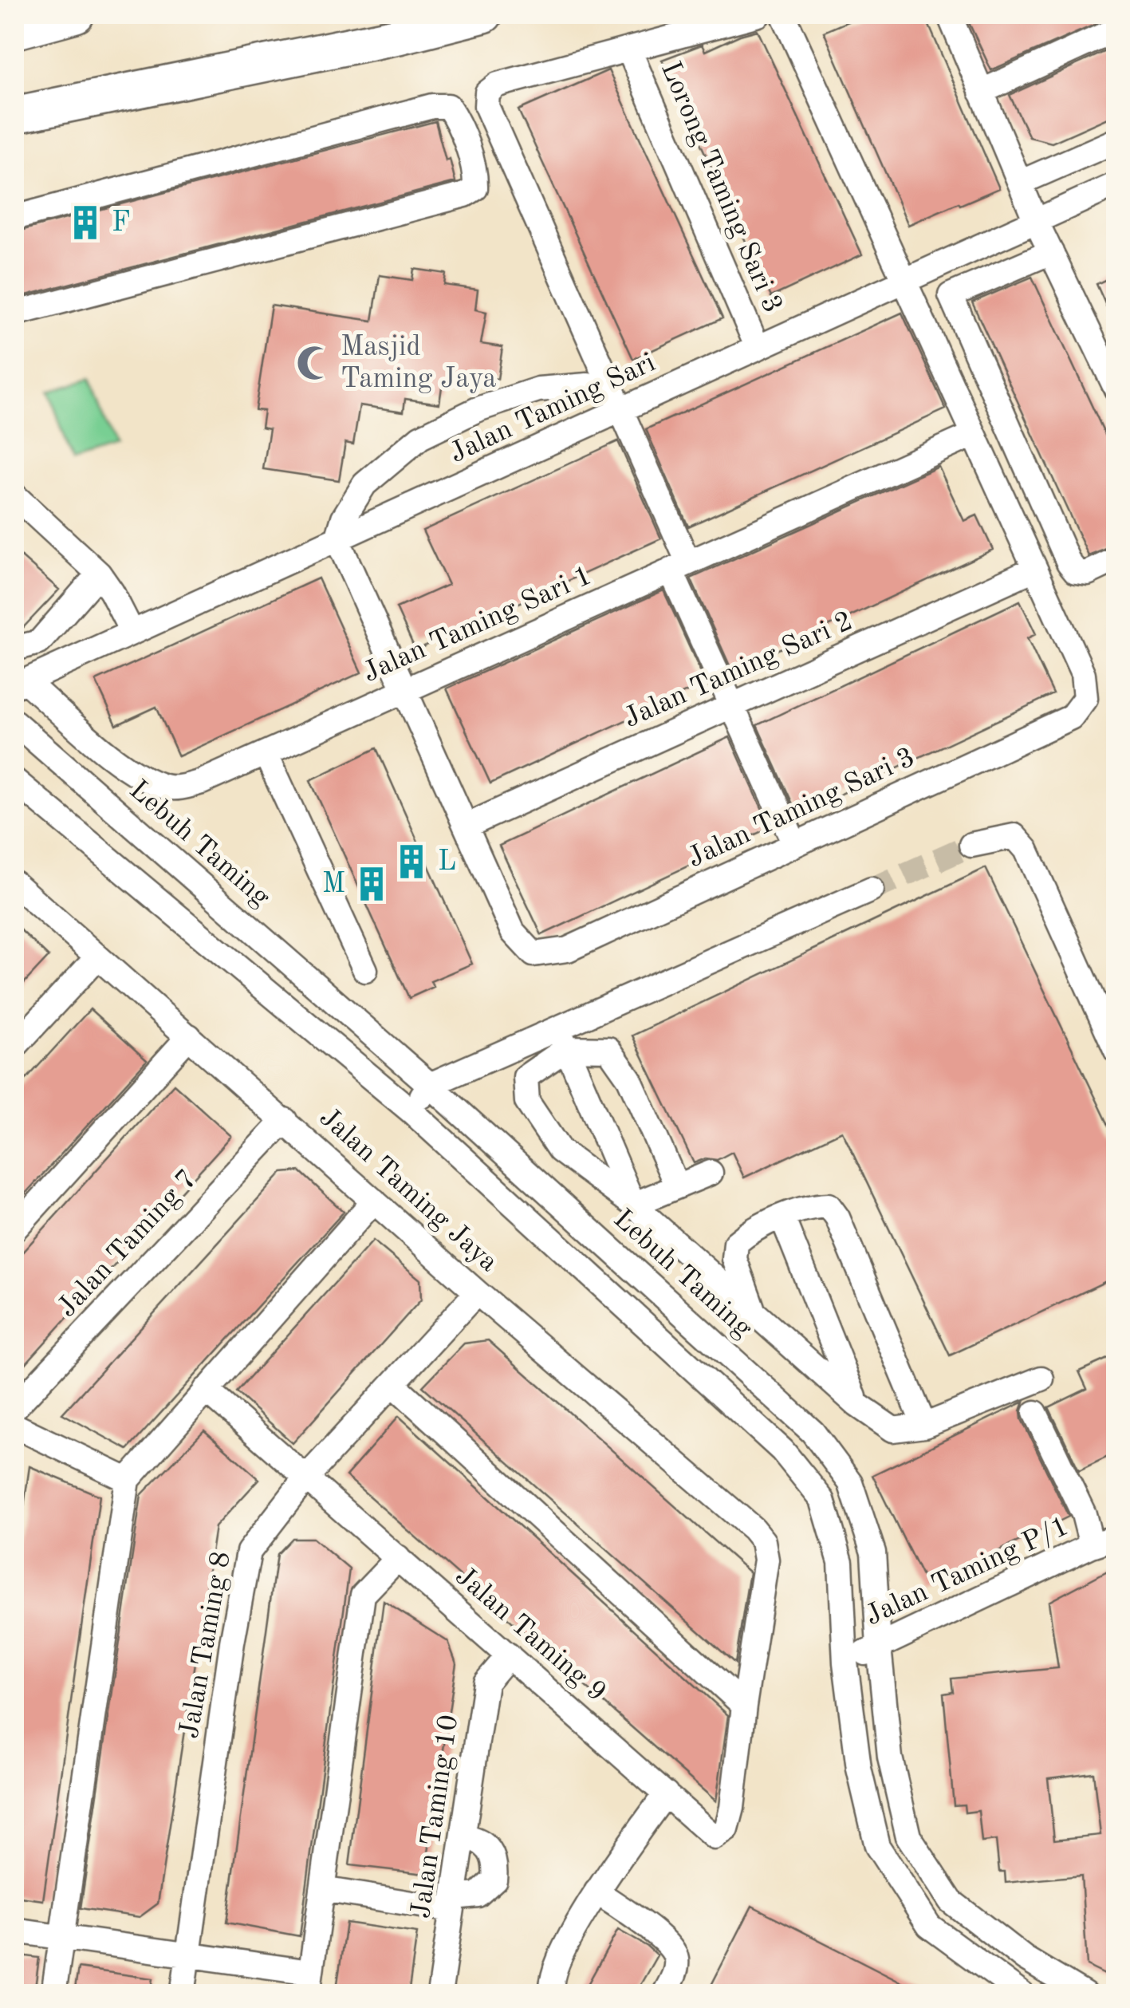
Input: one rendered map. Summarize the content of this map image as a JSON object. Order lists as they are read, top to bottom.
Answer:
{
  "streets": {
    "street": [
      "Lorong Taming Sari 3",
      "Jalan Taming Sari",
      "Jalan Taming Sari 1",
      "Jalan Taming Sari 2",
      "Jalan Taming Sari 3",
      "Lebuh Taming",
      "Jalan Taming Jaya",
      "Jalan Taming 7",
      "Jalan Taming P/1",
      "Jalan Taming 9",
      "Jalan Taming 8",
      "Jalan Taming 10"
    ]
  },
  "crossings": [
    ["Lorong Taming Sari 3", "Jalan Taming Sari"],
    ["Jalan Taming Sari", "Jalan Taming Sari 1"],
    ["Jalan Taming Sari 2", "Jalan Taming Sari 3"],
    ["Lebuh Taming", "Jalan Taming P/1"],
    ["Jalan Taming Jaya", "Jalan Taming 7"],
    ["Jalan Taming Jaya", "Jalan Taming 9"],
    ["Jalan Taming Jaya", "Jalan Taming 8"],
    ["Jalan Taming 9", "Jalan Taming 8"],
    ["Jalan Taming 9", "Jalan Taming 10"]
  ],
  "places": {
    "building": ["F", "L", "M"],
    "mosque": ["Masjid Taming Jaya"]
  }
}
